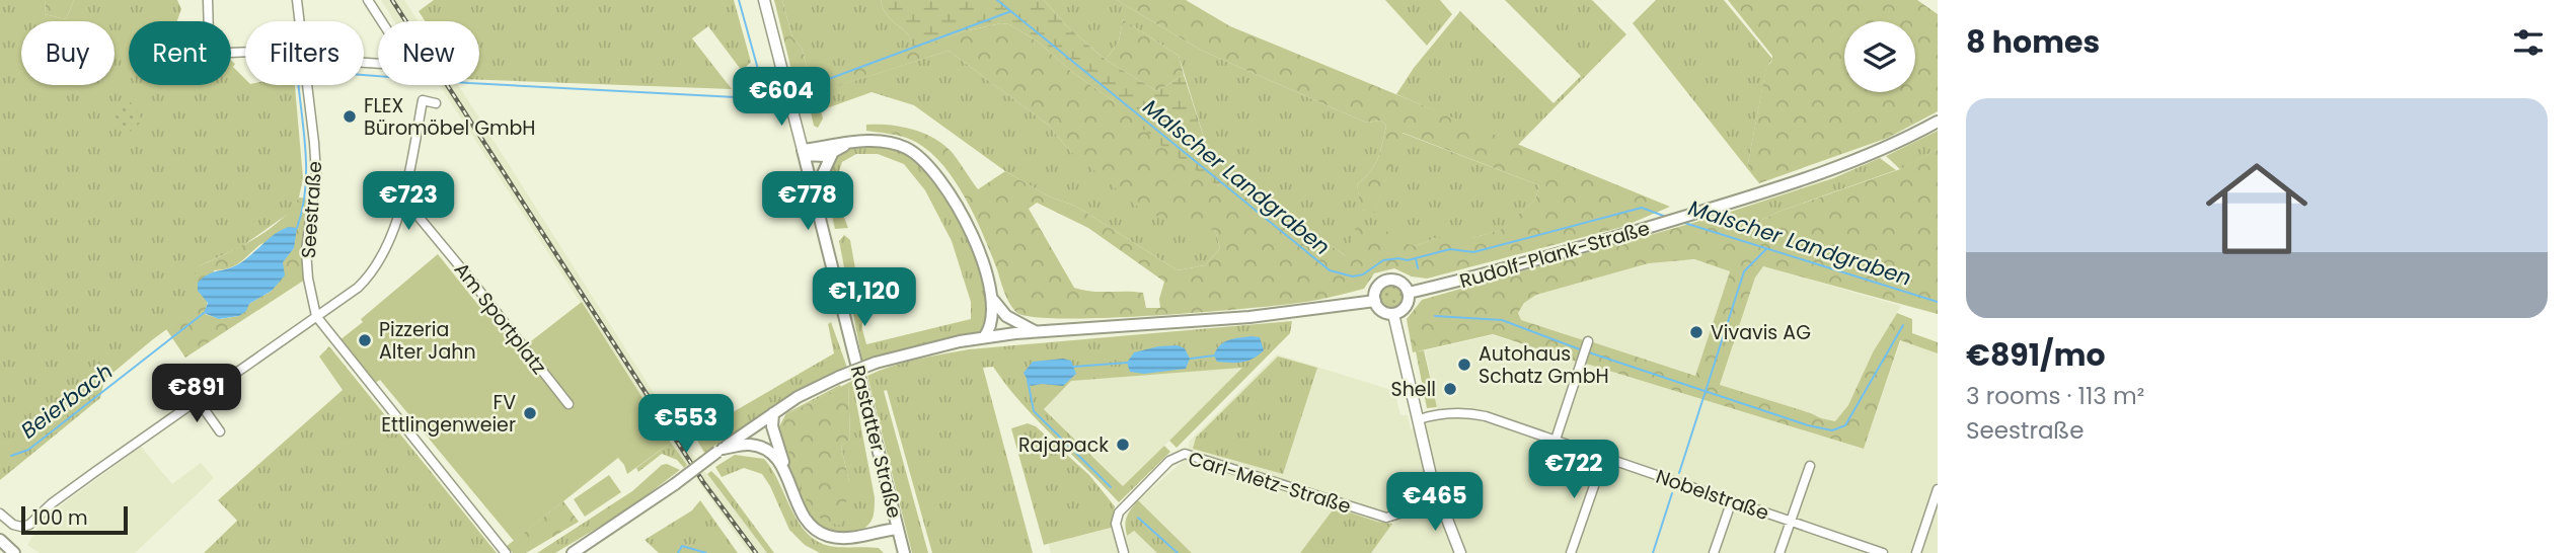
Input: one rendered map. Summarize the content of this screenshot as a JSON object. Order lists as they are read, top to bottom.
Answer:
{
  "streets": {
    "main road": ["Rudolf-Plank-Straße", "Rastatter Straße"],
    "street": [
      "Seestraße",
      "Am Sportplatz",
      "Carl-Metz-Straße",
      "Nobelstraße"
    ]
  },
  "water": ["Malscher Landgraben", "Beierbach"],
  "places": [
    "FLEX Büromöbel GmbH",
    "Vivavis AG",
    "Pizzeria Alter Jahn",
    "Autohaus Schatz GmbH",
    "Shell",
    "FV Ettlingenweier",
    "Rajapack"
  ],
  "scale_bar": "100 m",
  "page": {
    "heading": "8 homes",
    "chip": [
      "Buy",
      "Rent",
      "Filters",
      "New"
    ],
    "price": [
      "€604",
      "€723",
      "€778",
      "€1,120",
      "€891",
      "€553",
      "€722",
      "€465"
    ],
    "list": [
      {
        "name": "€891/mo",
        "note": "3 rooms · 113 m² · Seestraße"
      }
    ],
    "scale": "100 m"
  }
}
